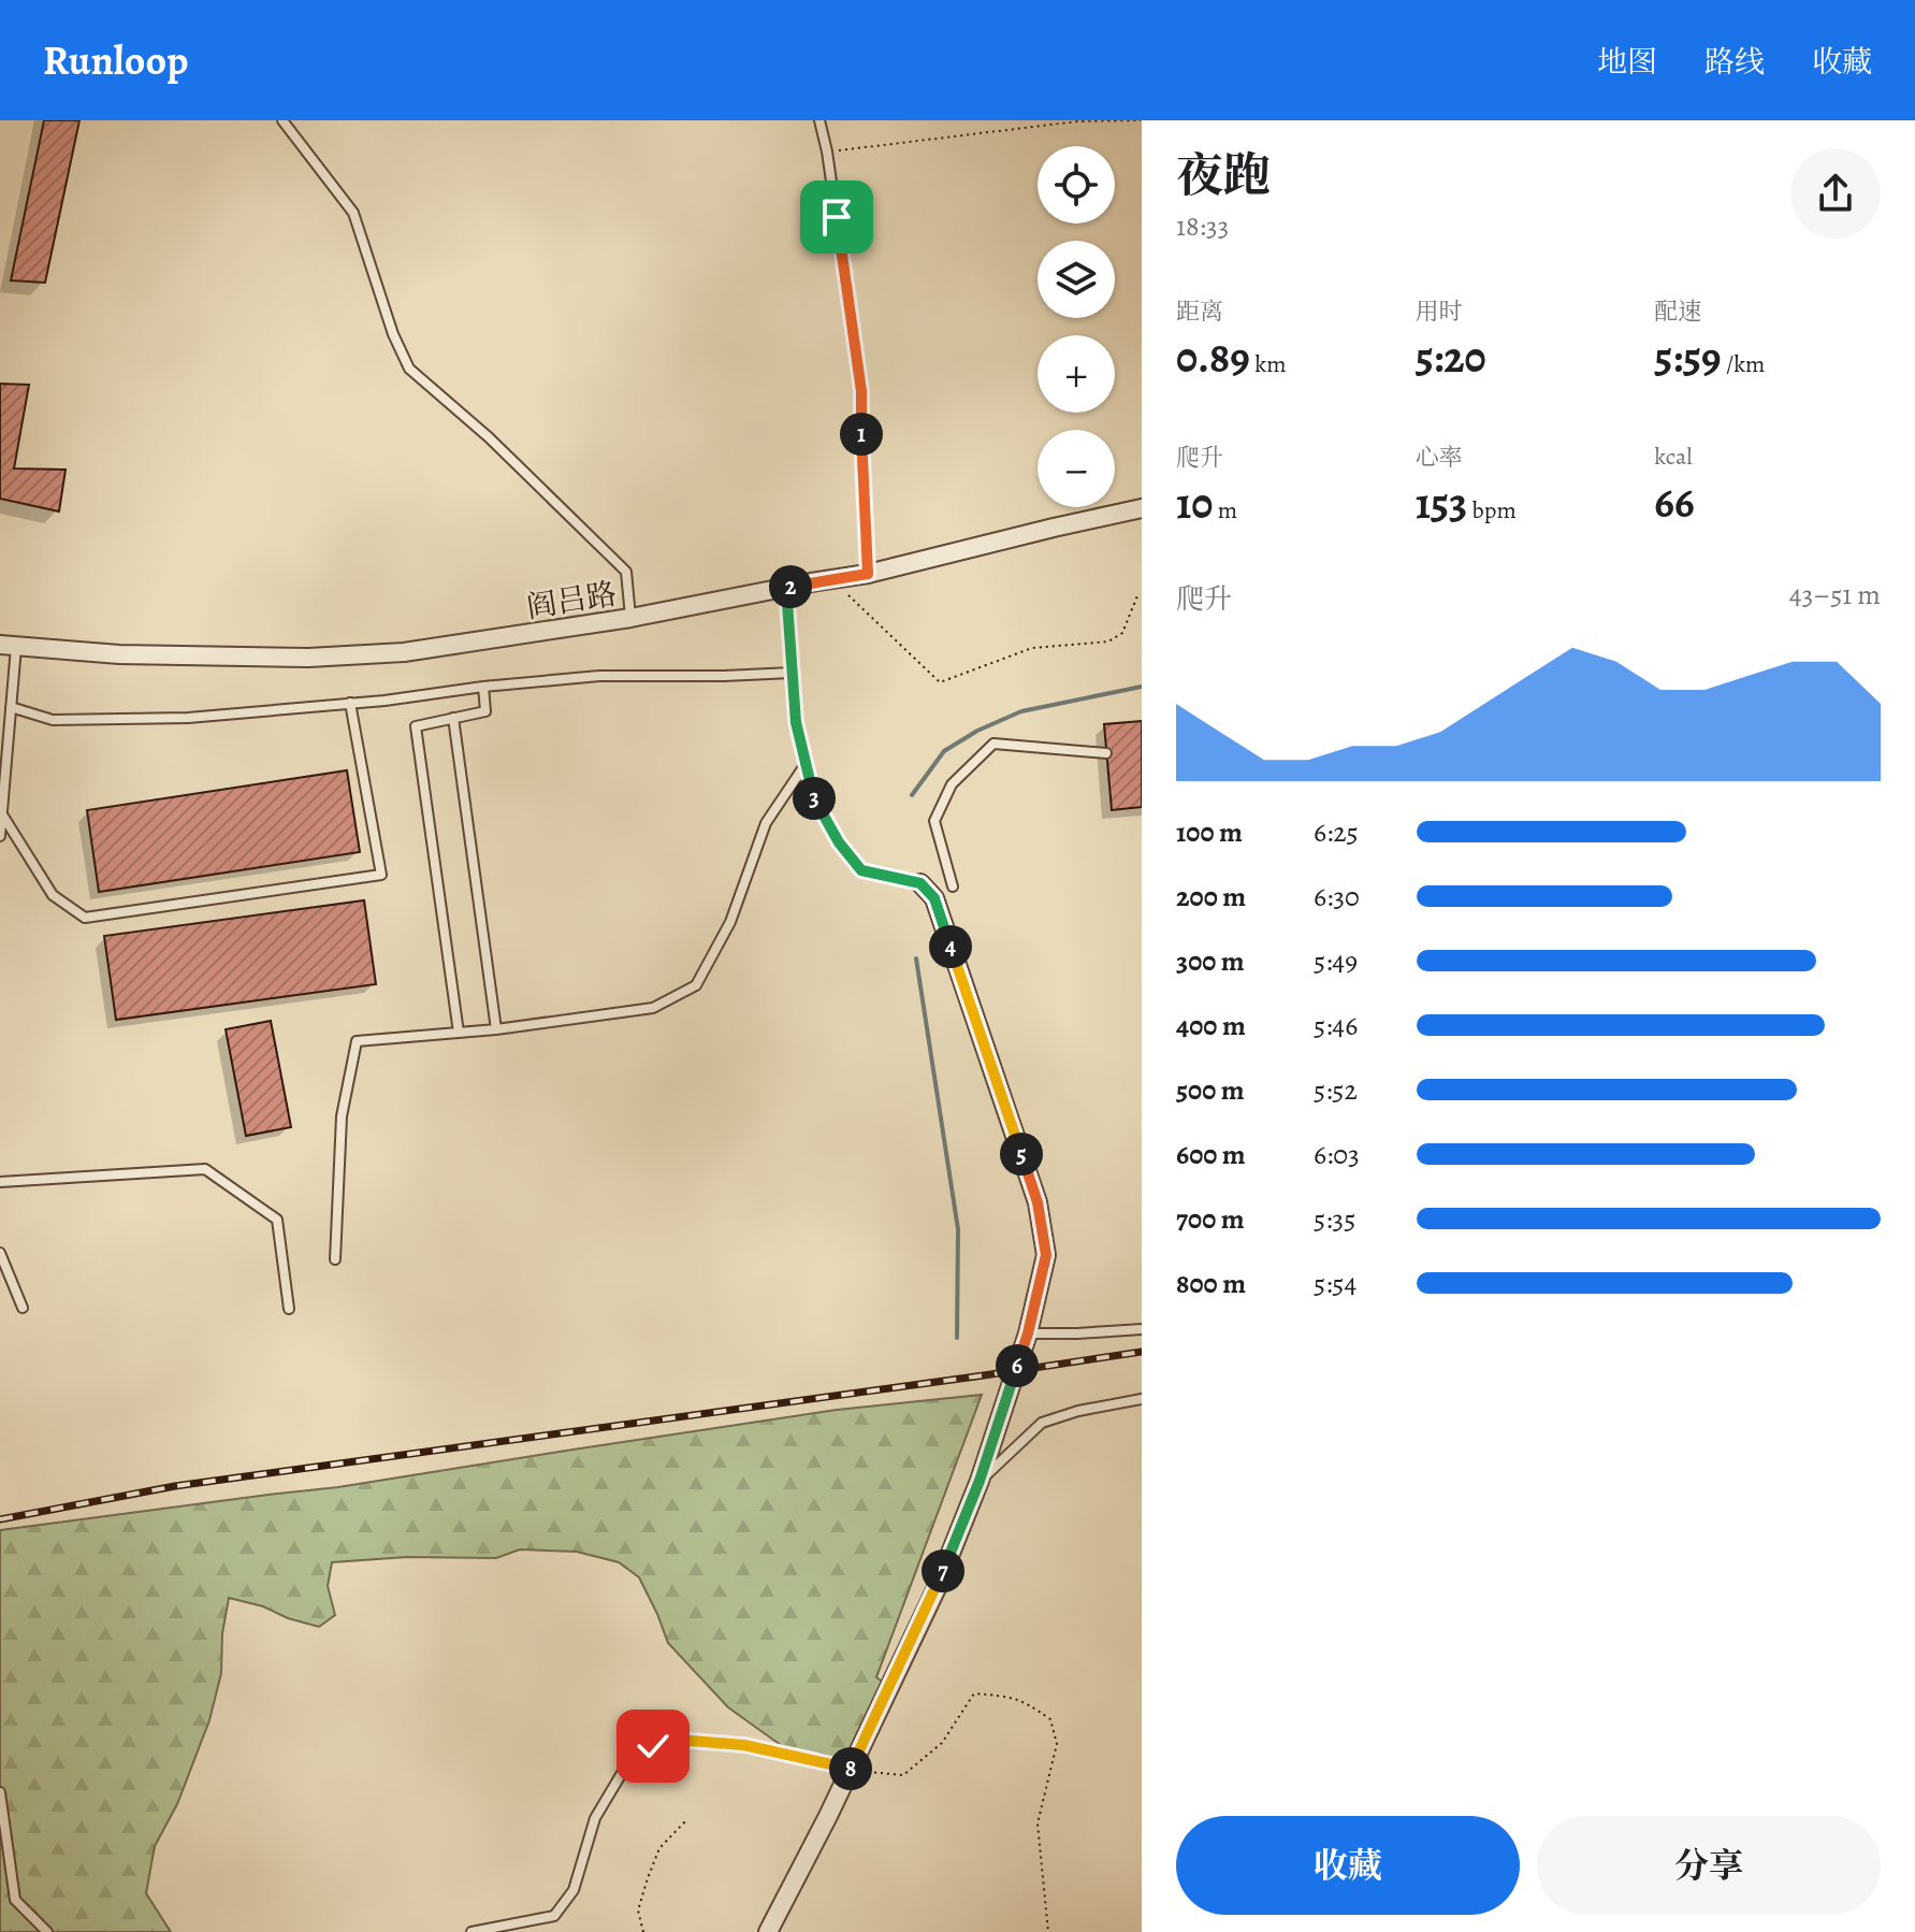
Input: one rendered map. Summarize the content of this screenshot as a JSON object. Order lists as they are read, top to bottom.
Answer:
{
  "streets": {
    "street": ["阎吕路"]
  },
  "page": {
    "header": "Runloop",
    "nav": ["地图", "路线", "收藏"],
    "heading": ["夜跑", "18:33"],
    "map_buttons": ["+", "−"],
    "stats": [
      ["距离", "0.89 km"],
      ["用时", "5:20"],
      ["配速", "5:59 /km"],
      ["爬升", "10 m"],
      ["心率", "153 bpm"],
      ["kcal", "66"]
    ],
    "pins": [
      "1",
      "2",
      "3",
      "4",
      "5",
      "6",
      "7",
      "8"
    ],
    "chart": ["爬升", "43–51 m"],
    "list": [
      {
        "name": "100 m",
        "note": "6:25"
      },
      {
        "name": "200 m",
        "note": "6:30"
      },
      {
        "name": "300 m",
        "note": "5:49"
      },
      {
        "name": "400 m",
        "note": "5:46"
      },
      {
        "name": "500 m",
        "note": "5:52"
      },
      {
        "name": "600 m",
        "note": "6:03"
      },
      {
        "name": "700 m",
        "note": "5:35"
      },
      {
        "name": "800 m",
        "note": "5:54"
      }
    ],
    "buttons": ["收藏", "分享"]
  }
}
